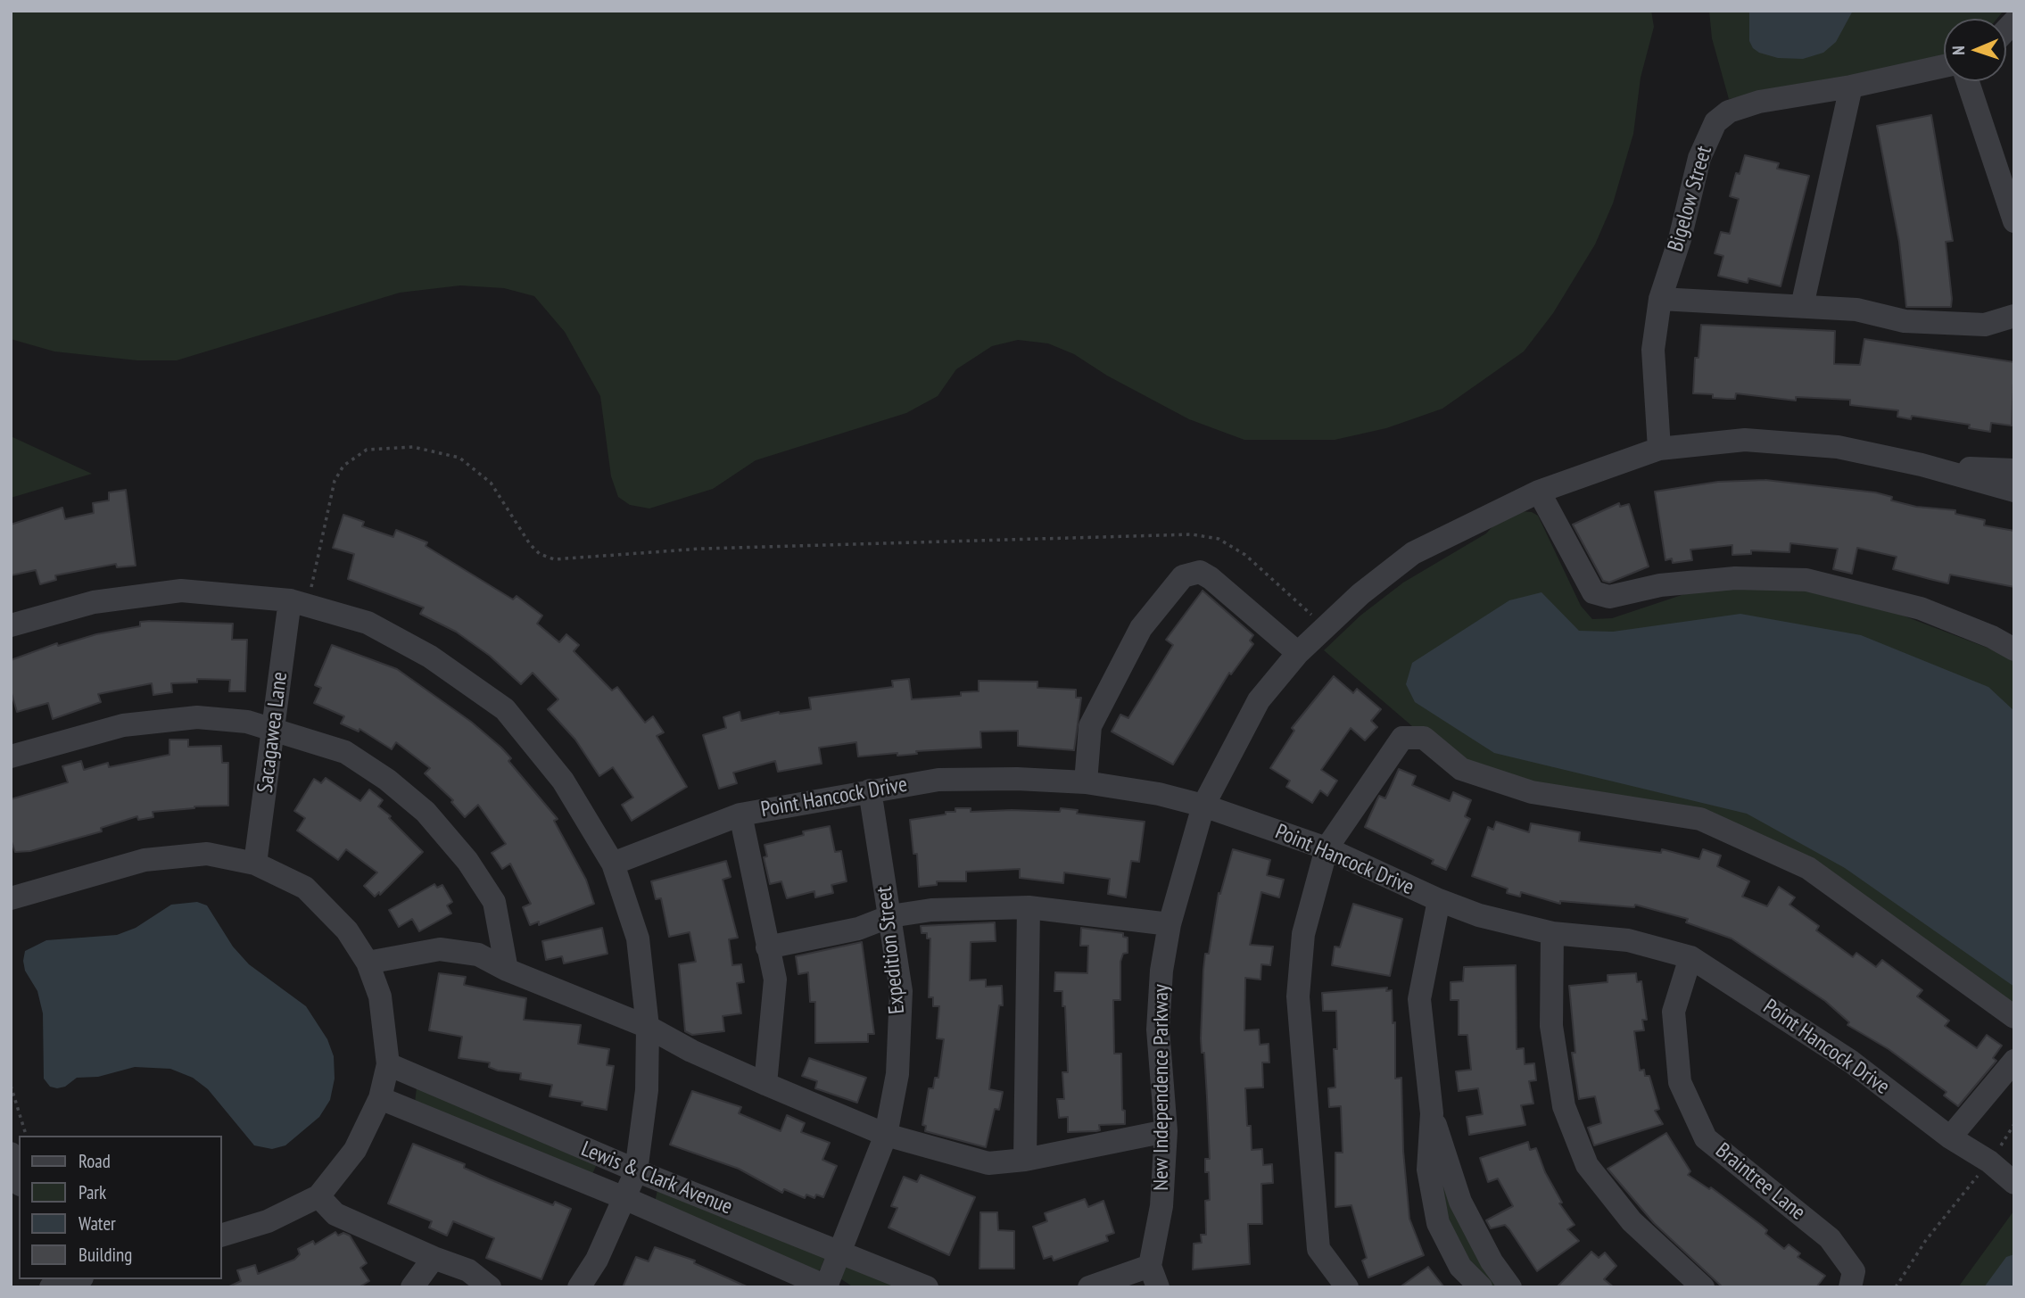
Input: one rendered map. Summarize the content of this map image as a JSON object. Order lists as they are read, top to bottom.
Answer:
{
  "streets": {
    "street": [
      "Bigelow Street",
      "Sacagawea Lane",
      "Point Hancock Drive",
      "Expedition Street",
      "New Independence Parkway",
      "Lewis & Clark Avenue",
      "Braintree Lane"
    ]
  },
  "crossings": [
    ["Bigelow Street", "New Independence Parkway"],
    ["Point Hancock Drive", "Expedition Street"],
    ["Point Hancock Drive", "New Independence Parkway"],
    ["Point Hancock Drive", "Braintree Lane"],
    ["Expedition Street", "Lewis & Clark Avenue"]
  ],
  "legend": [
    "Road",
    "Park",
    "Water",
    "Building"
  ],
  "north": "left"
}
